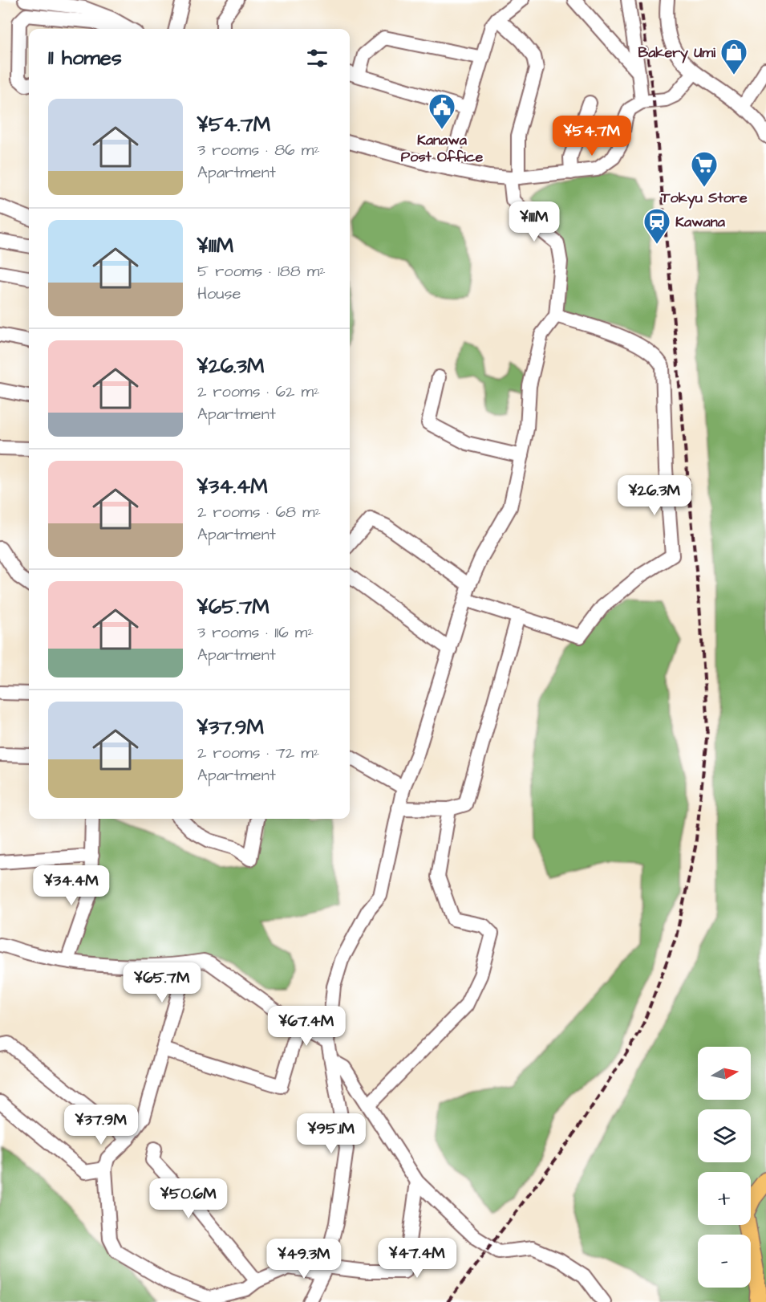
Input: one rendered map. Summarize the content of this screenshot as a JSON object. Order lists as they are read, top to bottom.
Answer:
{
  "places": {
    "shop": ["Bakery Umi"],
    "public building": ["Kanawa Post Office"],
    "supermarket": ["Tokyu Store"],
    "station": ["Kawana"]
  },
  "north": "right",
  "page": {
    "heading": "11 homes",
    "list": [
      {
        "name": "¥54.7M",
        "note": "3 rooms · 86 m² · Apartment"
      },
      {
        "name": "¥111M",
        "note": "5 rooms · 188 m² · House"
      },
      {
        "name": "¥26.3M",
        "note": "2 rooms · 62 m² · Apartment"
      },
      {
        "name": "¥34.4M",
        "note": "2 rooms · 68 m² · Apartment"
      },
      {
        "name": "¥65.7M",
        "note": "3 rooms · 116 m² · Apartment"
      },
      {
        "name": "¥37.9M",
        "note": "2 rooms · 72 m² · Apartment"
      }
    ],
    "price": [
      "¥54.7M",
      "¥111M",
      "¥26.3M",
      "¥34.4M",
      "¥65.7M",
      "¥67.4M",
      "¥37.9M",
      "¥95.1M",
      "¥50.6M",
      "¥47.4M",
      "¥49.3M"
    ],
    "map_buttons": ["+", "−"]
  }
}
